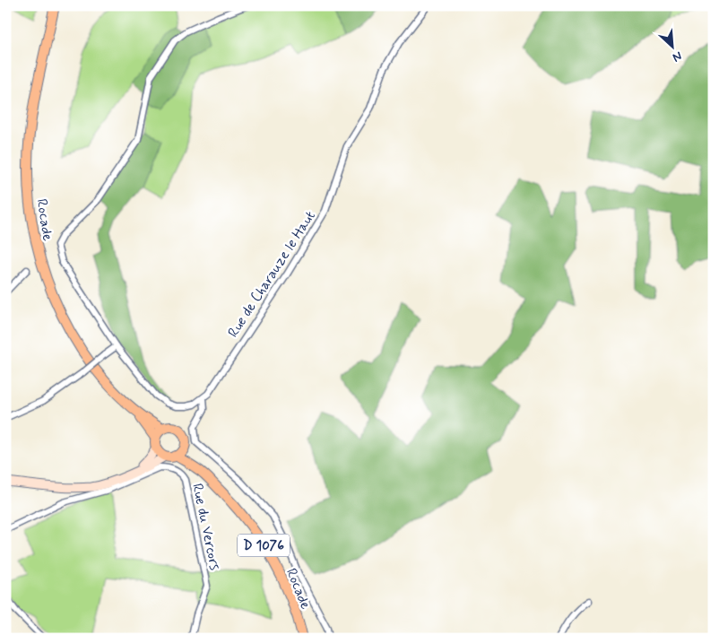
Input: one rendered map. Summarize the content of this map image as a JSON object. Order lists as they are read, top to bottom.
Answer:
{
  "streets": {
    "main road": ["Rocade", "D 1076"],
    "street": ["Rue de Charauze le Haut", "Rue du Vercors"]
  },
  "north": "bottom right"
}
